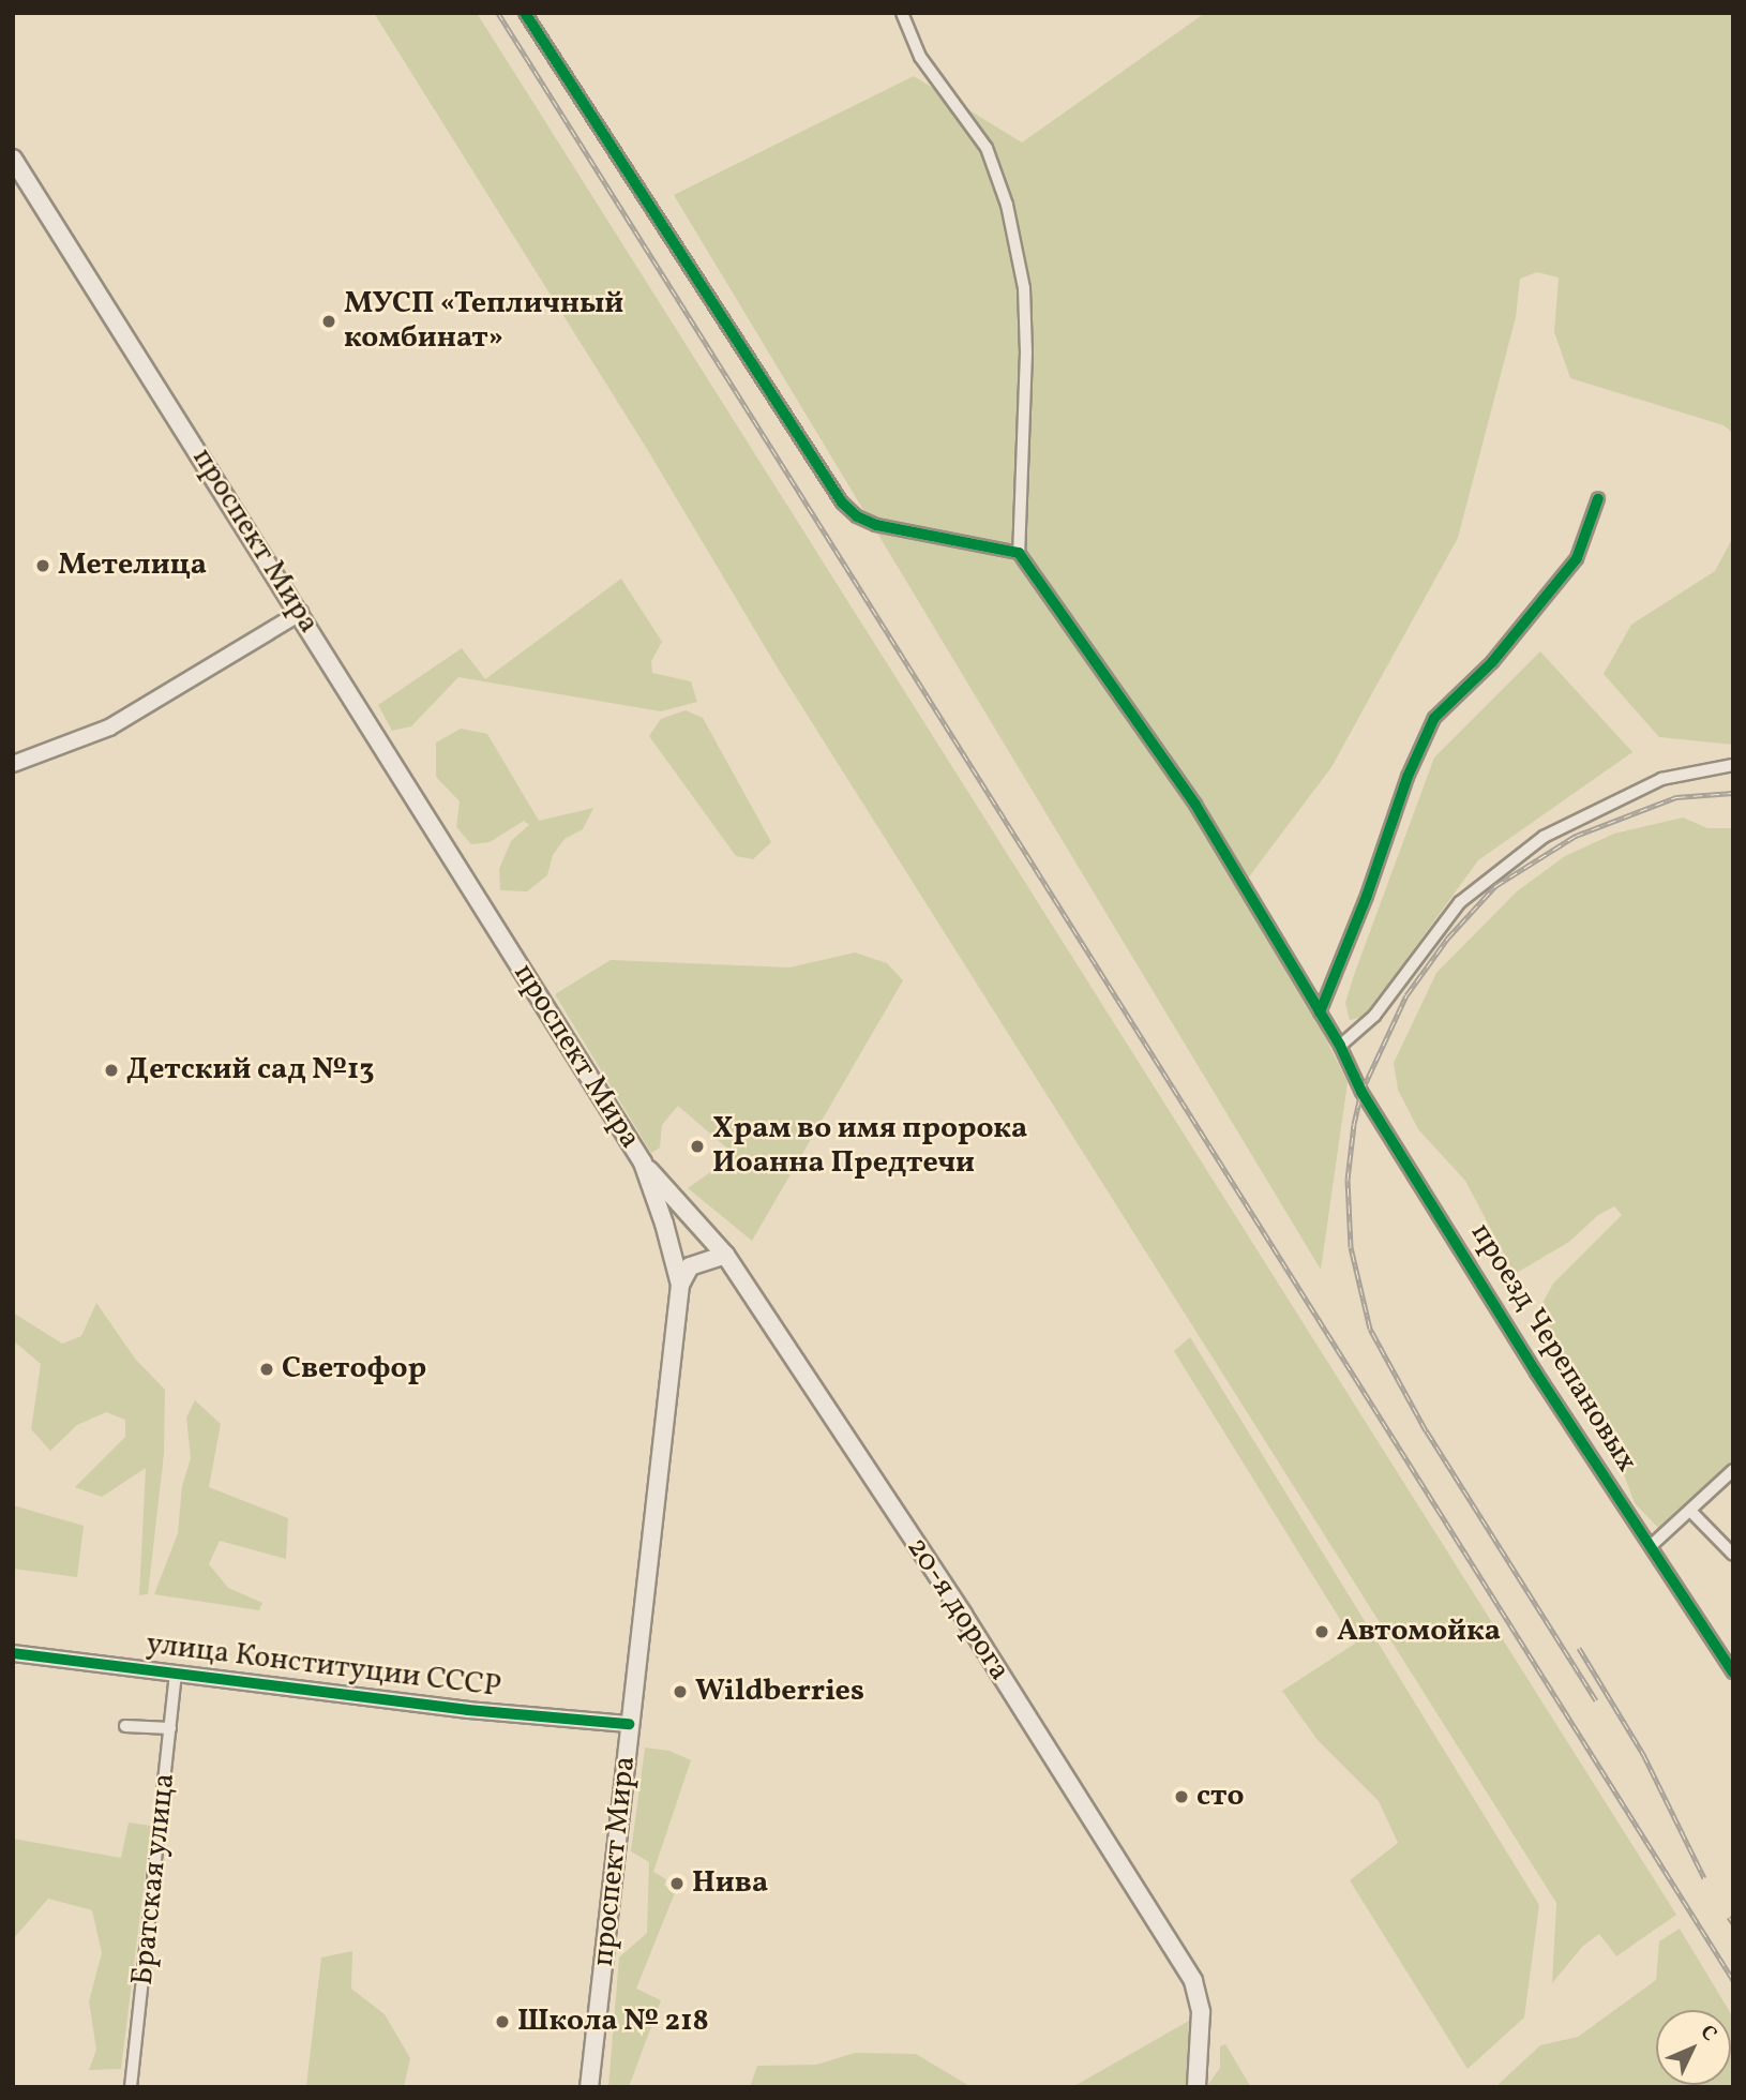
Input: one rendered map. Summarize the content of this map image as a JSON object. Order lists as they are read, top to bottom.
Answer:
{
  "streets": {
    "main road": ["проспект Мира", "20-я дорога"],
    "street": ["проезд Черепановых", "улица Конституции СССР", "Братская улица"]
  },
  "crossings": [
    ["проспект Мира", "20-я дорога"],
    ["проспект Мира", "улица Конституции СССР"],
    ["улица Конституции СССР", "Братская улица"]
  ],
  "places": [
    "МУСП «Тепличный комбинат»",
    "Метелица",
    "Детский сад №13",
    "Храм во имя пророка Иоанна Предтечи",
    "Светофор",
    "Автомойка",
    "Wildberries",
    "сто",
    "Нива",
    "Школа № 218"
  ],
  "north": "top right"
}
